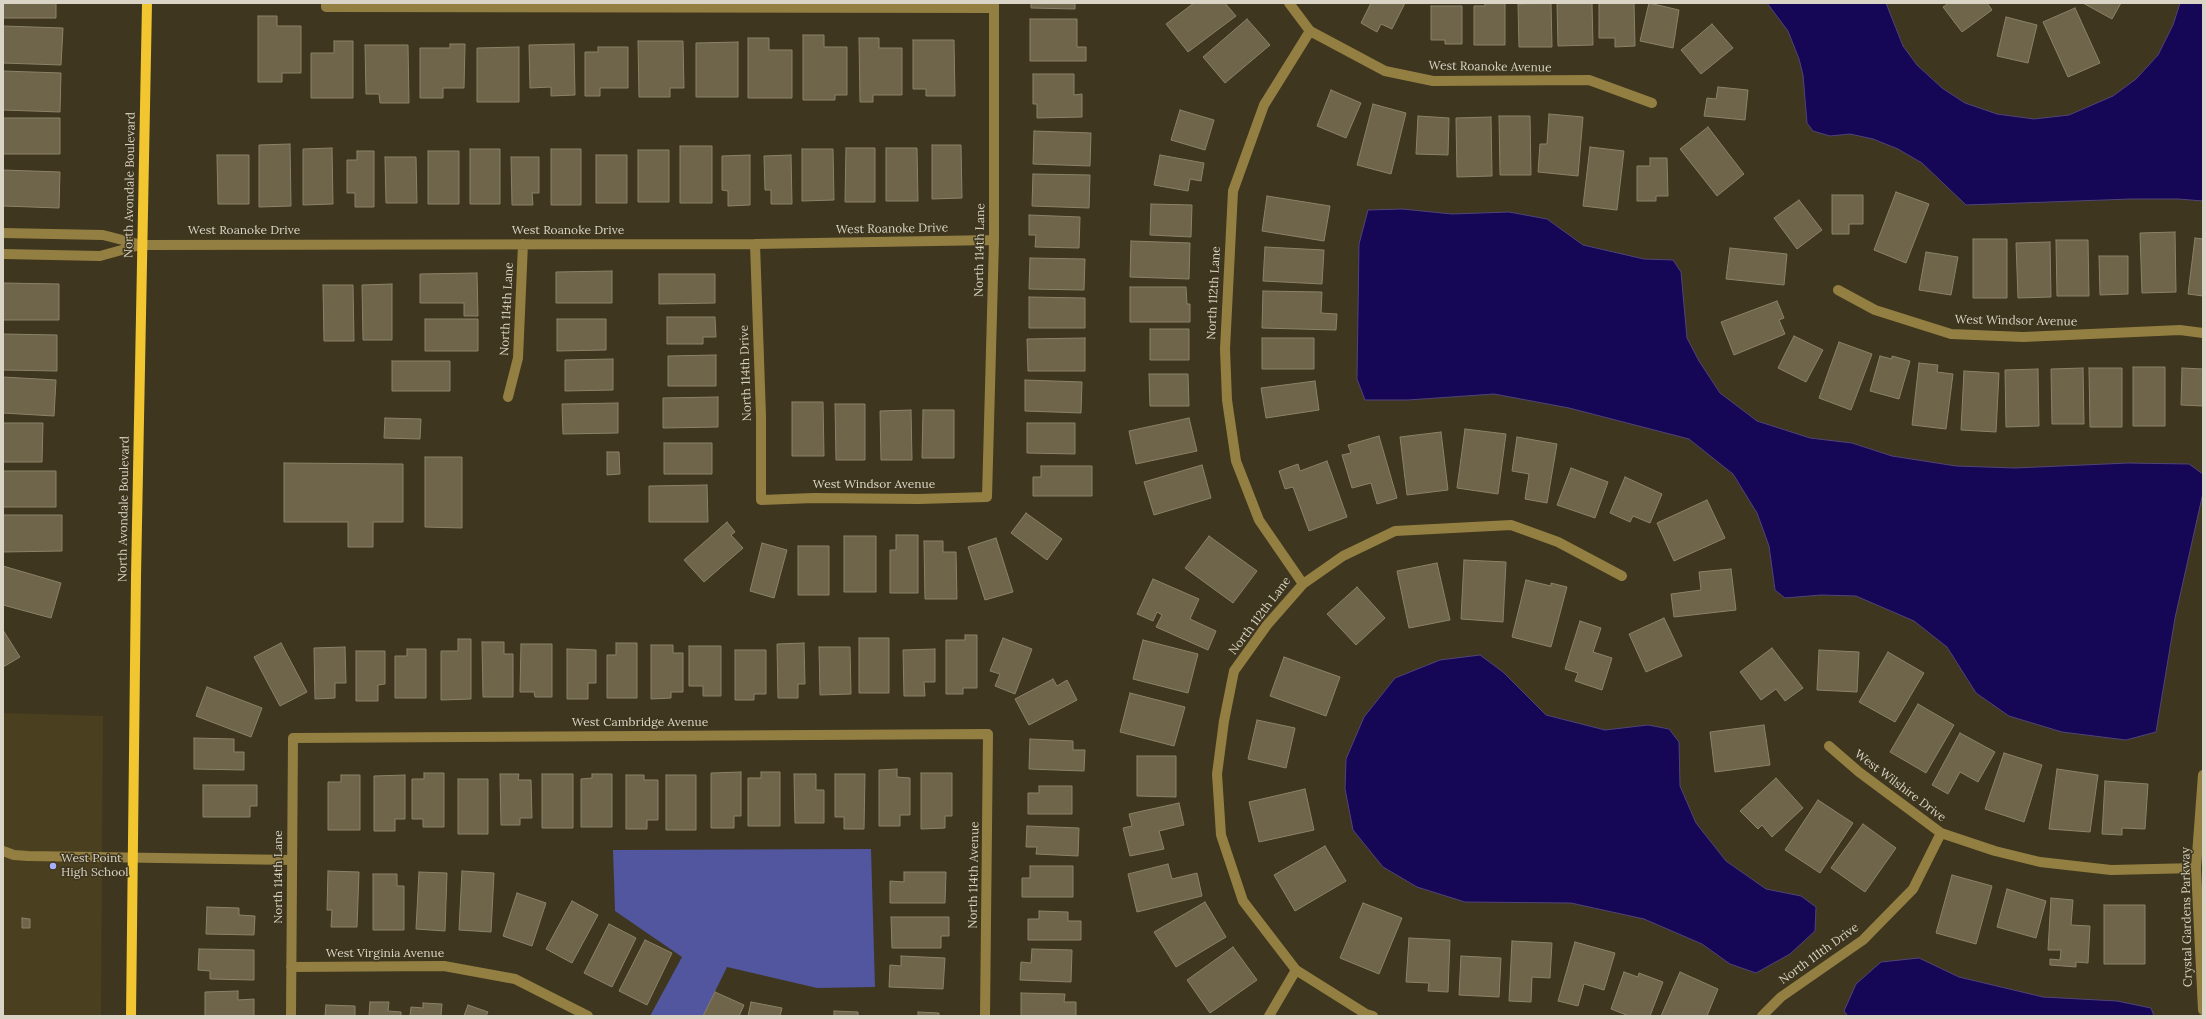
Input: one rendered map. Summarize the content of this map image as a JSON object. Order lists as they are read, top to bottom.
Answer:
{
  "streets": {
    "main road": ["North Avondale Boulevard"],
    "street": [
      "West Roanoke Avenue",
      "West Roanoke Drive",
      "North 114th Lane",
      "North 112th Lane",
      "West Windsor Avenue",
      "North 114th Drive",
      "West Cambridge Avenue",
      "West Wilshire Drive",
      "North 114th Avenue",
      "Crystal Gardens Parkway",
      "West Virginia Avenue",
      "North 111th Drive"
    ]
  },
  "crossings": [
    ["West Roanoke Avenue", "North 112th Lane"],
    ["North Avondale Boulevard", "West Roanoke Drive"],
    ["West Roanoke Drive", "North 114th Lane"],
    ["West Roanoke Drive", "North 114th Drive"],
    ["North 114th Lane", "West Windsor Avenue"],
    ["North 114th Lane", "West Cambridge Avenue"],
    ["North 114th Lane", "West Virginia Avenue"],
    ["West Windsor Avenue", "North 114th Drive"],
    ["West Cambridge Avenue", "North 114th Avenue"],
    ["West Wilshire Drive", "Crystal Gardens Parkway"],
    ["West Wilshire Drive", "North 111th Drive"]
  ],
  "places": ["West Point High School"]
}
